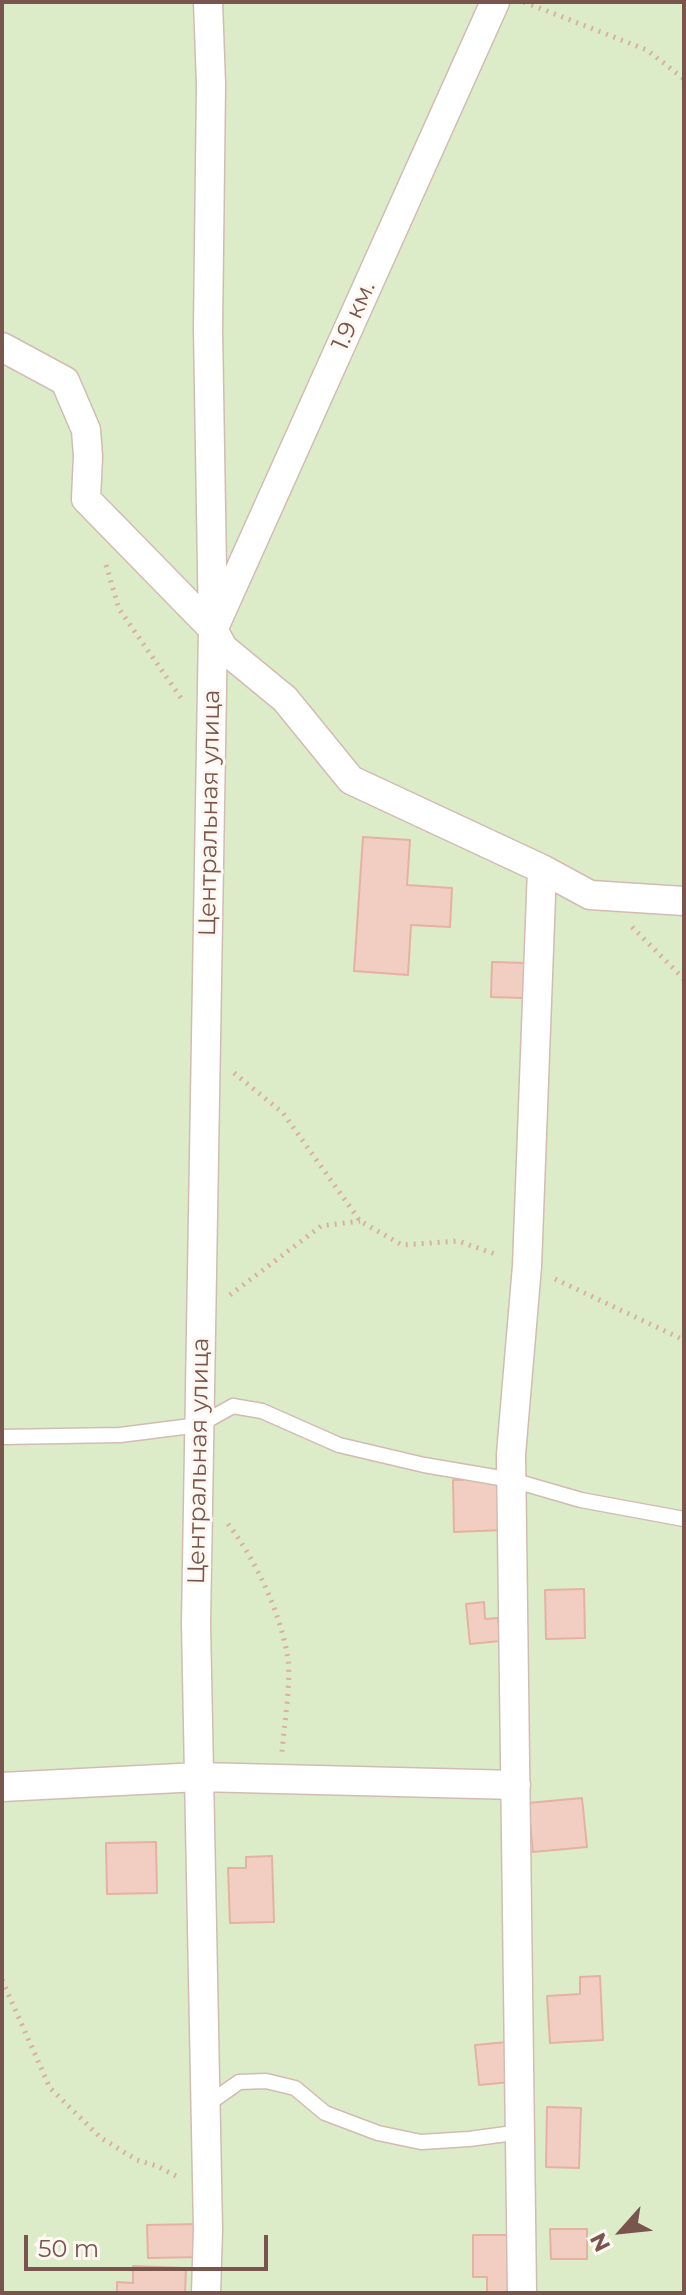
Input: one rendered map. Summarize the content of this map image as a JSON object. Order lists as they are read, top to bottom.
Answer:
{
  "streets": {
    "street": ["1.9 км.", "Центральная улица"]
  },
  "crossings": [
    ["1.9 км.", "Центральная улица"]
  ],
  "scale_bar": "50 m",
  "north": "bottom left"
}
